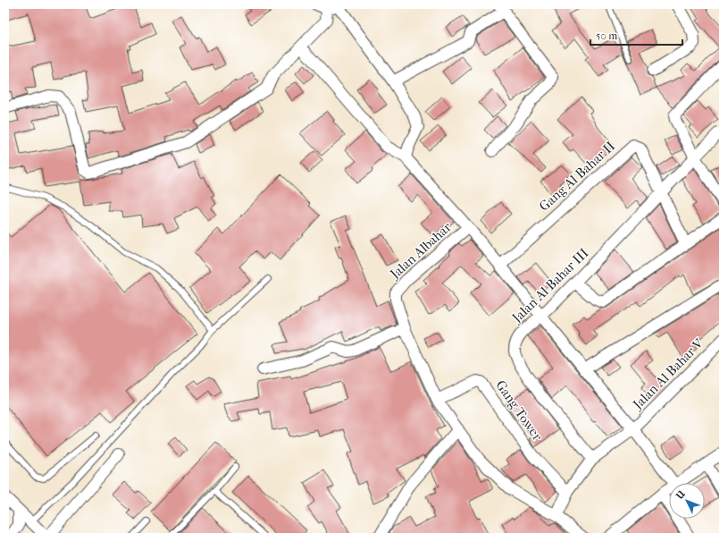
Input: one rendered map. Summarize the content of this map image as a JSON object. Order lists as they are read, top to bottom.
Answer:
{
  "streets": {
    "street": [
      "Gang Al Bahar II",
      "Jalan Albahar",
      "Jalan Al Bahar III",
      "Jalan Al Bahar V",
      "Gang Tower"
    ]
  },
  "crossings": [
    ["Gang Al Bahar II", "Jalan Al Bahar III"],
    ["Jalan Albahar", "Jalan Al Bahar V"],
    ["Jalan Albahar", "Gang Tower"],
    ["Jalan Al Bahar III", "Jalan Al Bahar V"],
    ["Jalan Al Bahar V", "Gang Tower"]
  ],
  "scale_bar": "50 m",
  "north": "top left"
}
